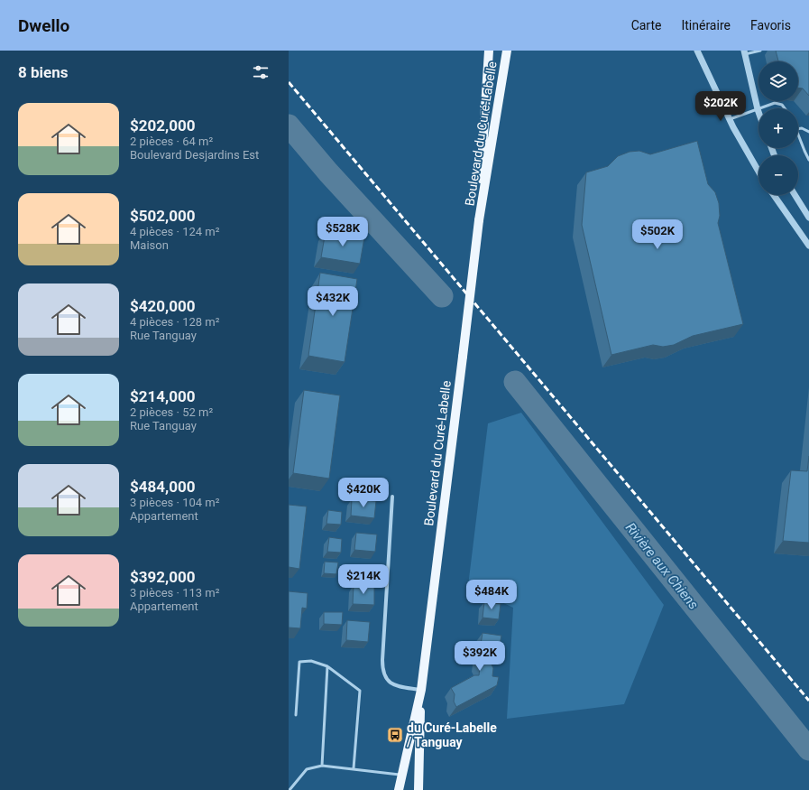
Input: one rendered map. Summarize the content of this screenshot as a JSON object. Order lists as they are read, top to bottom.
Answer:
{
  "streets": {
    "main road": ["Boulevard du Curé-Labelle"]
  },
  "water": ["Rivière aux Chiens"],
  "places": {
    "bus stop": ["du Curé-Labelle / Tanguay"]
  },
  "page": {
    "header": "Dwello",
    "nav": ["Carte", "Itinéraire", "Favoris"],
    "heading": "8 biens",
    "map_buttons": ["+", "−"],
    "price": [
      "$202K",
      "$528K",
      "$502K",
      "$432K",
      "$420K",
      "$214K",
      "$484K",
      "$392K"
    ],
    "list": [
      {
        "name": "$202,000",
        "note": "2 pièces · 64 m² · Boulevard Desjardins Est"
      },
      {
        "name": "$502,000",
        "note": "4 pièces · 124 m² · Maison"
      },
      {
        "name": "$420,000",
        "note": "4 pièces · 128 m² · Rue Tanguay"
      },
      {
        "name": "$214,000",
        "note": "2 pièces · 52 m² · Rue Tanguay"
      },
      {
        "name": "$484,000",
        "note": "3 pièces · 104 m² · Appartement"
      },
      {
        "name": "$392,000",
        "note": "3 pièces · 113 m² · Appartement"
      }
    ]
  }
}
